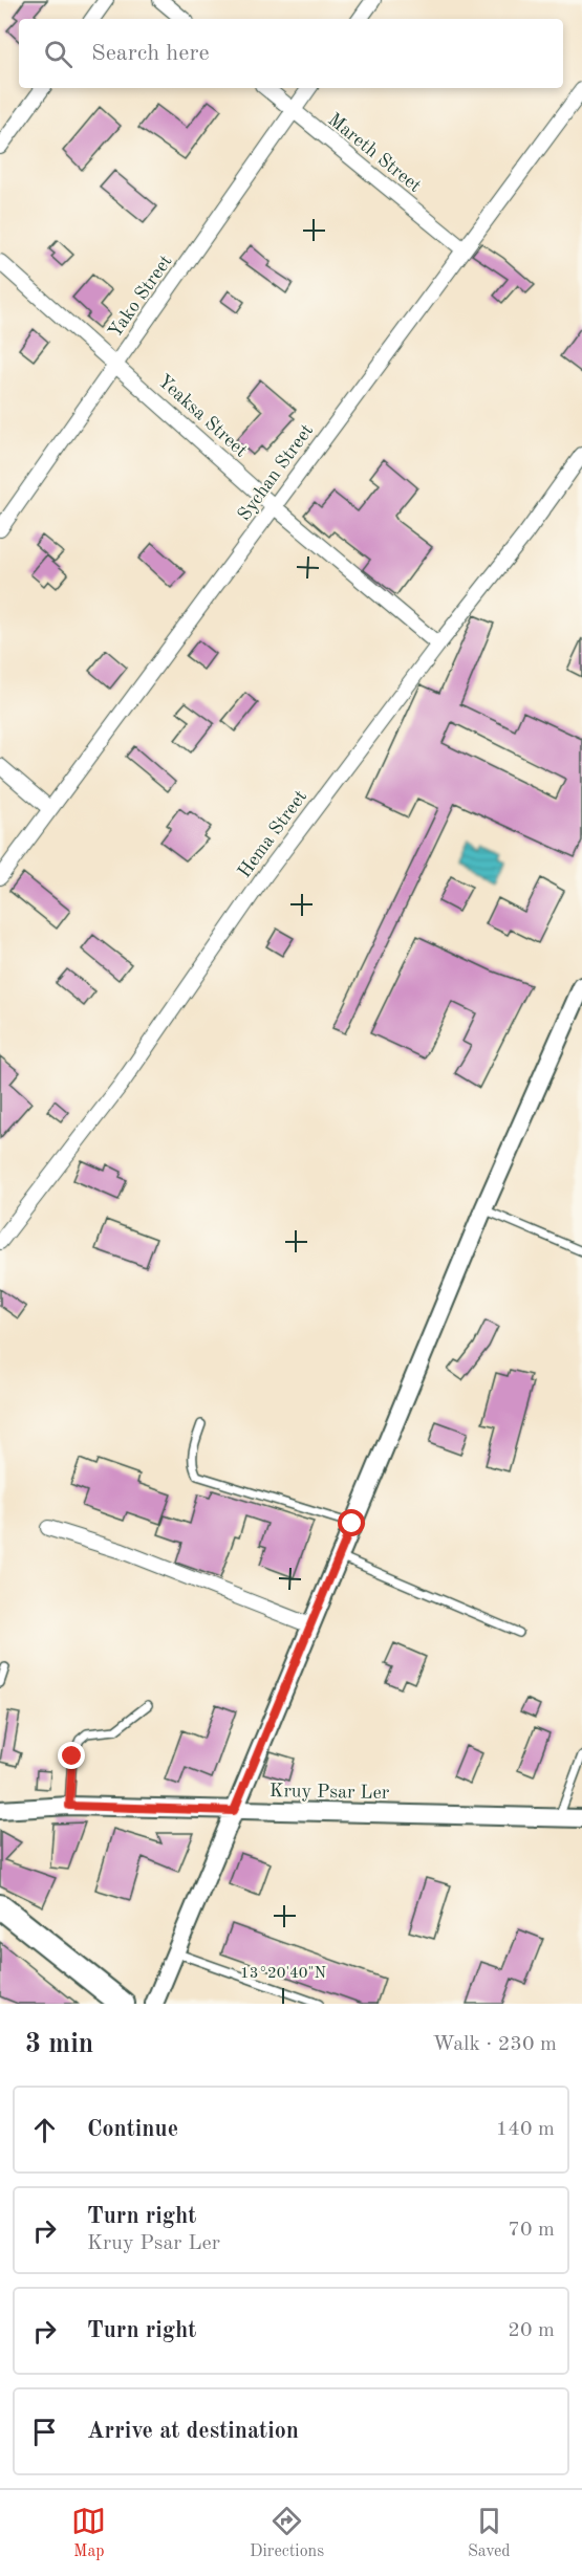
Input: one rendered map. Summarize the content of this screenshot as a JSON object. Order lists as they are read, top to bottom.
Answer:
{
  "streets": {
    "street": [
      "Mareth Street",
      "Yako Street",
      "Yeaksa Street",
      "Sychan Street",
      "Hema Street",
      "Kruy Psar Ler"
    ]
  },
  "crossings": [
    ["Mareth Street", "Yako Street"],
    ["Mareth Street", "Sychan Street"],
    ["Yako Street", "Yeaksa Street"],
    ["Yeaksa Street", "Sychan Street"],
    ["Yeaksa Street", "Hema Street"]
  ],
  "page": {
    "search": "Search here",
    "heading": ["3 min", "Walk · 230 m"],
    "list": [
      ["Continue", "140 m"],
      ["Turn right", "Kruy Psar Ler", "70 m"],
      ["Turn right", "20 m"],
      "Arrive at destination"
    ],
    "nav": ["Map", "Directions", "Saved"]
  },
  "coordinates": ["13°20'40\"N"]
}
